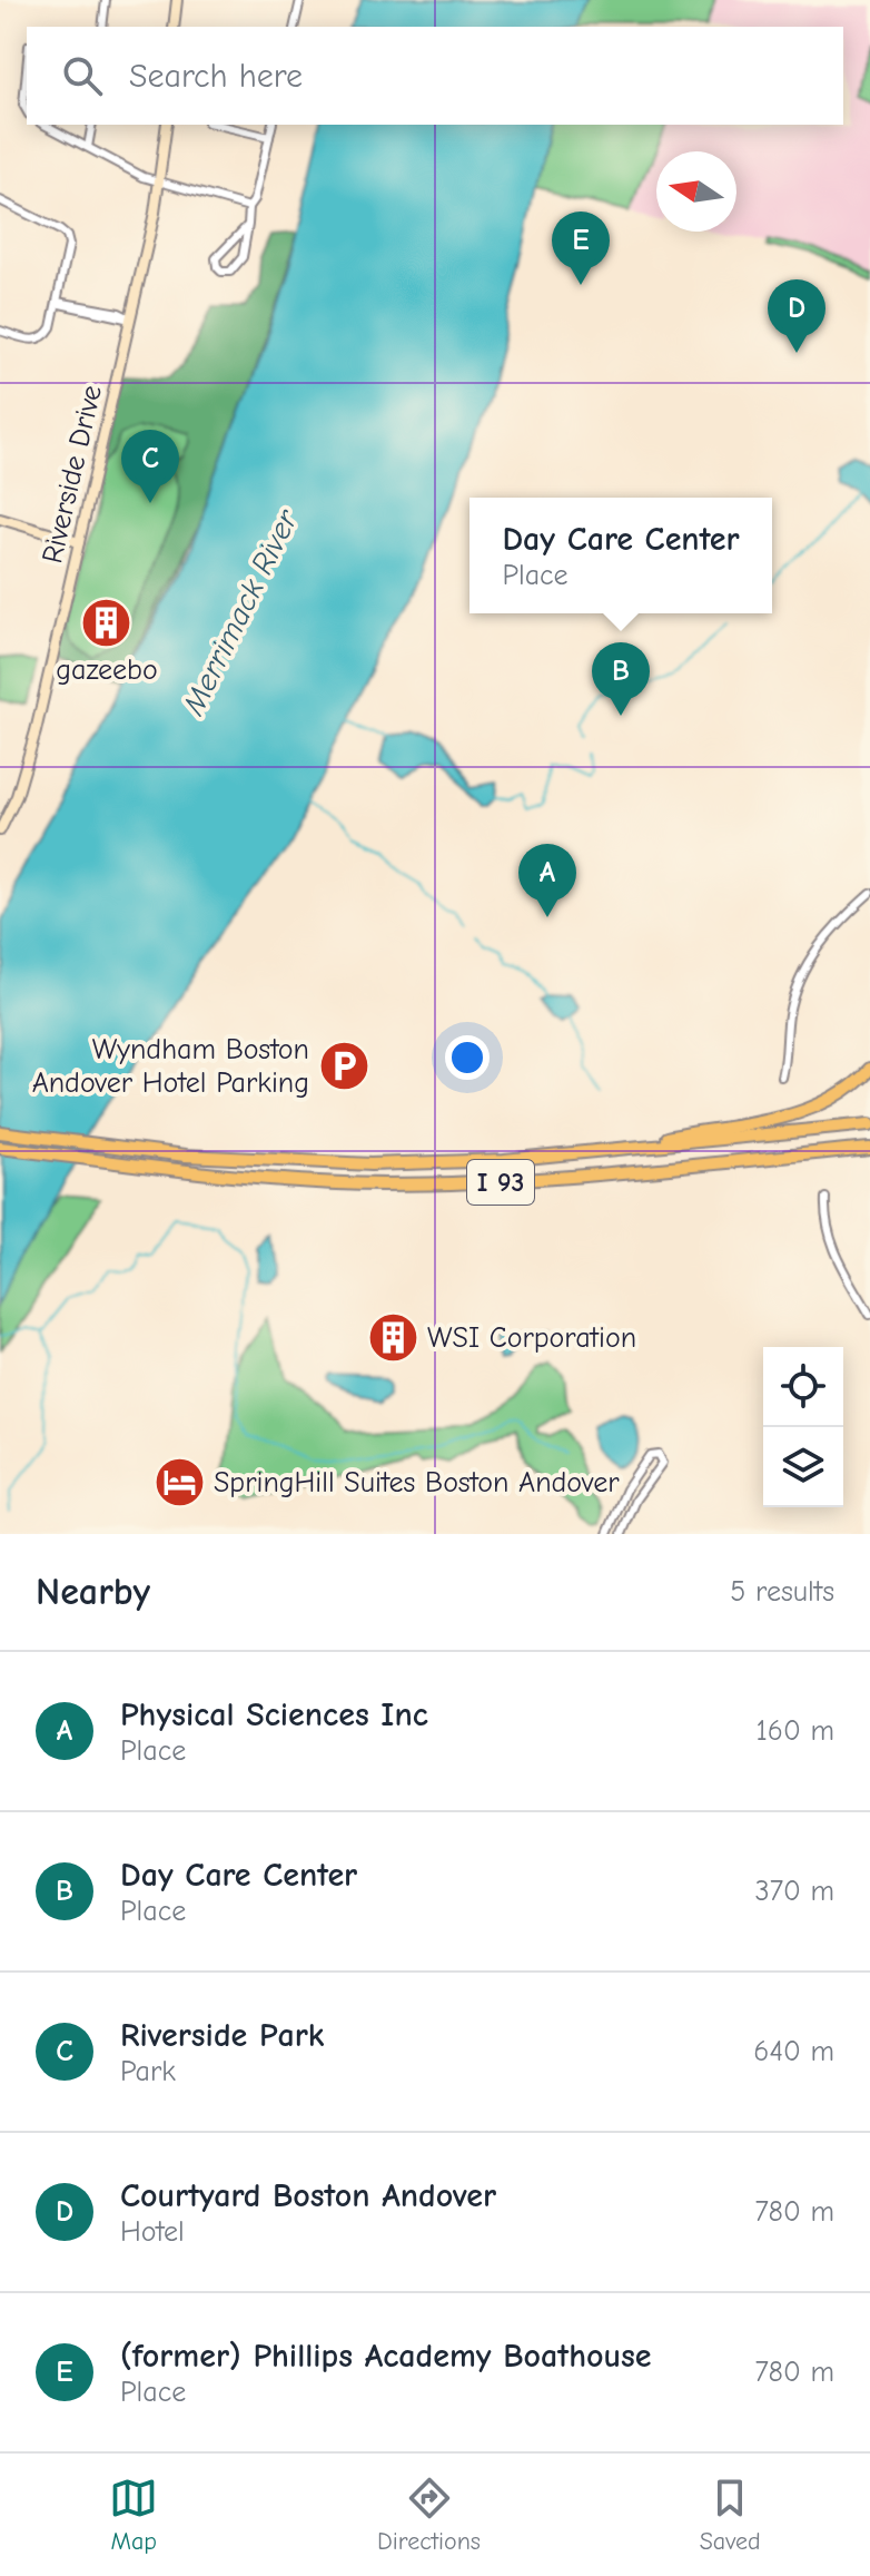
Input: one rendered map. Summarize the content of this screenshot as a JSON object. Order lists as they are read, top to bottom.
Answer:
{
  "streets": {
    "highway": ["I 93"],
    "main road": ["Riverside Drive"]
  },
  "water": ["Merrimack River"],
  "places": {
    "building": ["gazeebo", "WSI Corporation"],
    "parking": ["Wyndham Boston Andover Hotel Parking"],
    "hotel": ["SpringHill Suites Boston Andover"]
  },
  "north": "left",
  "page": {
    "search": "Search here",
    "pins": [
      "E",
      "D",
      "C",
      "B",
      "A"
    ],
    "popup": ["Day Care Center", "Place"],
    "heading": ["Nearby", "5 results"],
    "list": [
      {
        "mark": "A",
        "name": "Physical Sciences Inc",
        "note": "Place",
        "value": "160 m"
      },
      {
        "mark": "B",
        "name": "Day Care Center",
        "note": "Place",
        "value": "370 m"
      },
      {
        "mark": "C",
        "name": "Riverside Park",
        "note": "Park",
        "value": "640 m"
      },
      {
        "mark": "D",
        "name": "Courtyard Boston Andover",
        "note": "Hotel",
        "value": "780 m"
      },
      {
        "mark": "E",
        "name": "(former) Phillips Academy Boathouse",
        "note": "Place",
        "value": "780 m"
      }
    ],
    "nav": ["Map", "Directions", "Saved"]
  }
}
